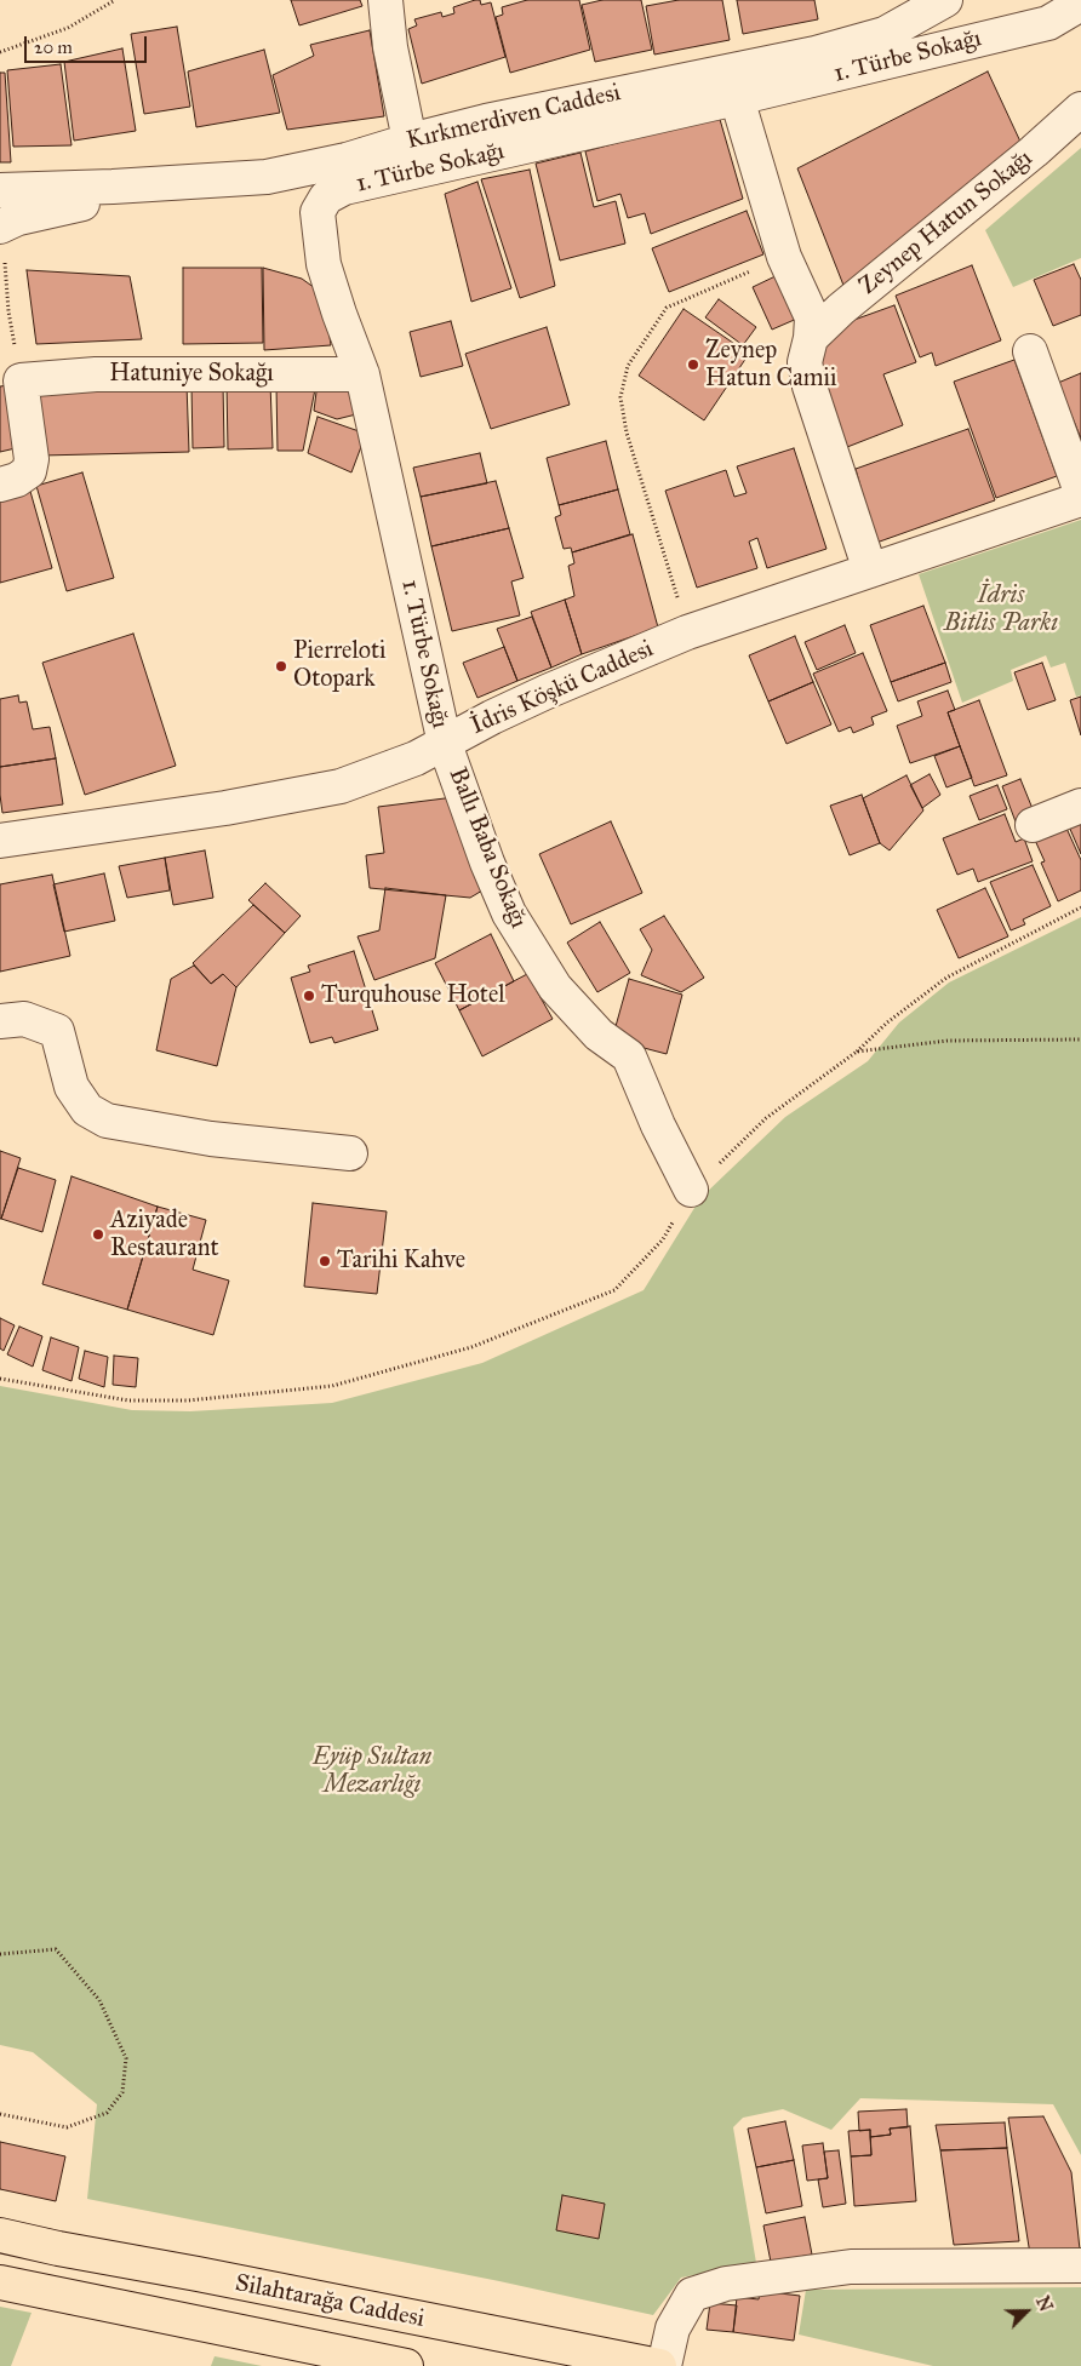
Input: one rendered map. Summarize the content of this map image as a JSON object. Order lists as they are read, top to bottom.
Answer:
{
  "streets": {
    "main road": ["Silahtarağa Caddesi"],
    "street": [
      "1. Türbe Sokağı",
      "Kırkmerdiven Caddesi",
      "Zeynep Hatun Sokağı",
      "Hatuniye Sokağı",
      "İdris Köşkü Caddesi",
      "Ballı Baba Sokağı"
    ]
  },
  "crossings": [
    ["1. Türbe Sokağı", "Hatuniye Sokağı"],
    ["1. Türbe Sokağı", "İdris Köşkü Caddesi"],
    ["1. Türbe Sokağı", "Ballı Baba Sokağı"],
    ["İdris Köşkü Caddesi", "Ballı Baba Sokağı"]
  ],
  "parks": ["İdris Bitlis Parkı", "Eyüp Sultan Mezarlığı"],
  "places": [
    "Zeynep Hatun Camii",
    "Pierreloti Otopark",
    "Turquhouse Hotel",
    "Aziyade Restaurant",
    "Tarihi Kahve"
  ],
  "scale_bar": "20 m",
  "north": "top right"
}
